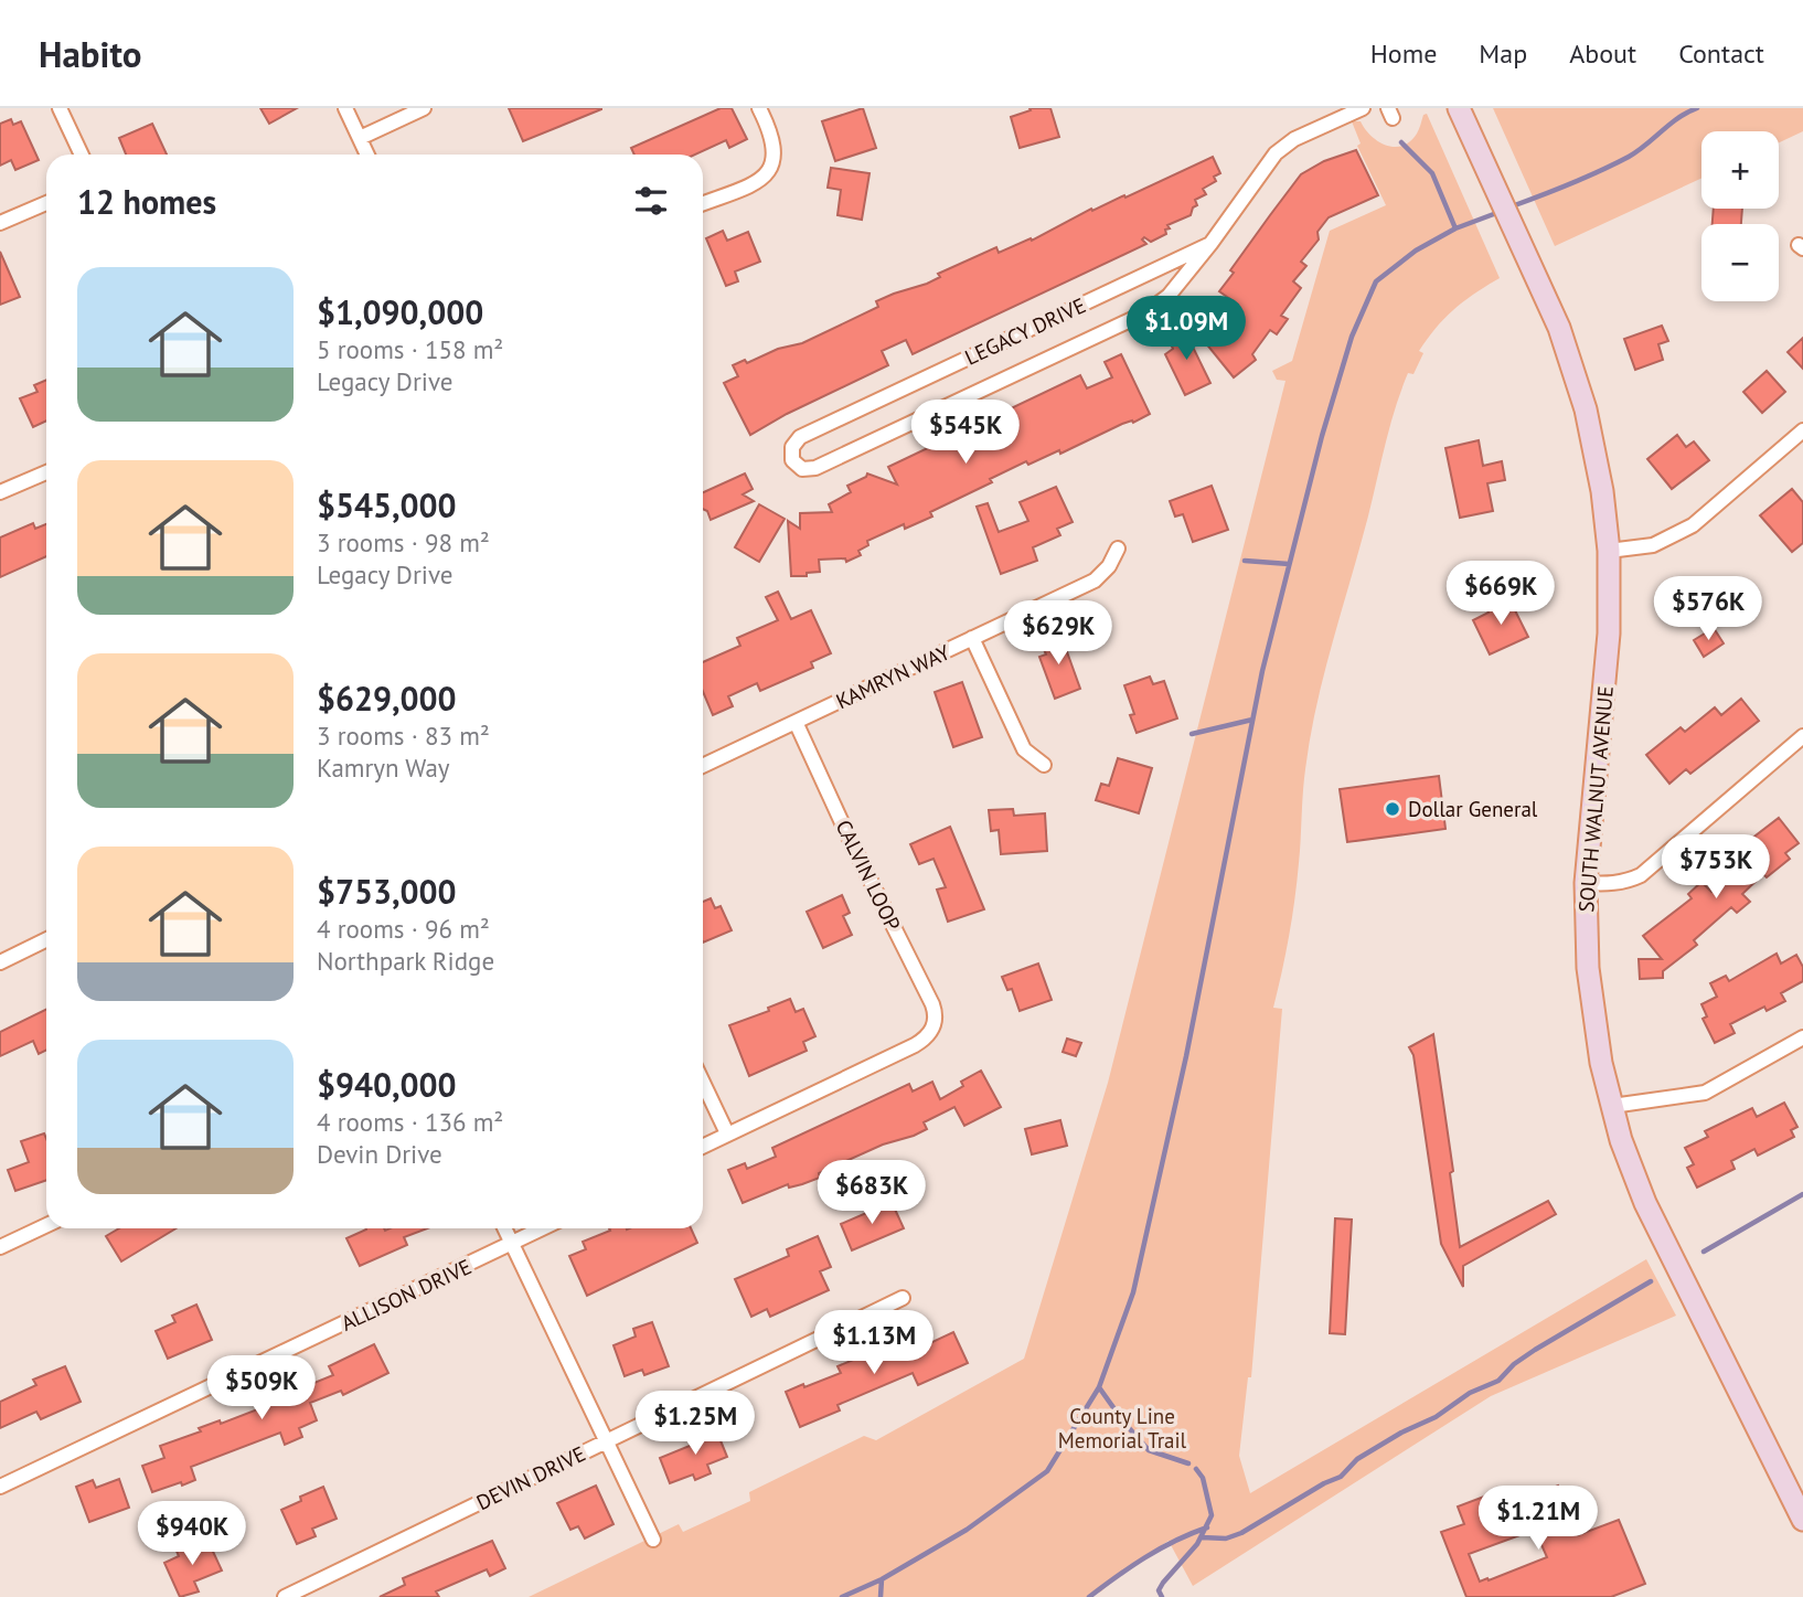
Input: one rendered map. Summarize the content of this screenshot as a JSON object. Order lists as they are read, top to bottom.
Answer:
{
  "streets": {
    "street": [
      "LEGACY DRIVE",
      "KAMRYN WAY",
      "SOUTH WALNUT AVENUE",
      "CALVIN LOOP",
      "ALLISON DRIVE",
      "DEVIN DRIVE"
    ]
  },
  "crossings": [
    ["KAMRYN WAY", "CALVIN LOOP"]
  ],
  "parks": ["County Line Memorial Trail"],
  "places": ["Dollar General"],
  "page": {
    "header": "Habito",
    "nav": [
      "Home",
      "Map",
      "About",
      "Contact"
    ],
    "map_buttons": ["+", "−"],
    "heading": "12 homes",
    "list": [
      {
        "name": "$1,090,000",
        "note": "5 rooms · 158 m² · Legacy Drive"
      },
      {
        "name": "$545,000",
        "note": "3 rooms · 98 m² · Legacy Drive"
      },
      {
        "name": "$629,000",
        "note": "3 rooms · 83 m² · Kamryn Way"
      },
      {
        "name": "$753,000",
        "note": "4 rooms · 96 m² · Northpark Ridge"
      },
      {
        "name": "$940,000",
        "note": "4 rooms · 136 m² · Devin Drive"
      }
    ],
    "price": [
      "$1.09M",
      "$545K",
      "$669K",
      "$576K",
      "$629K",
      "$753K",
      "$683K",
      "$1.13M",
      "$509K",
      "$1.25M",
      "$1.21M",
      "$940K"
    ]
  }
}
